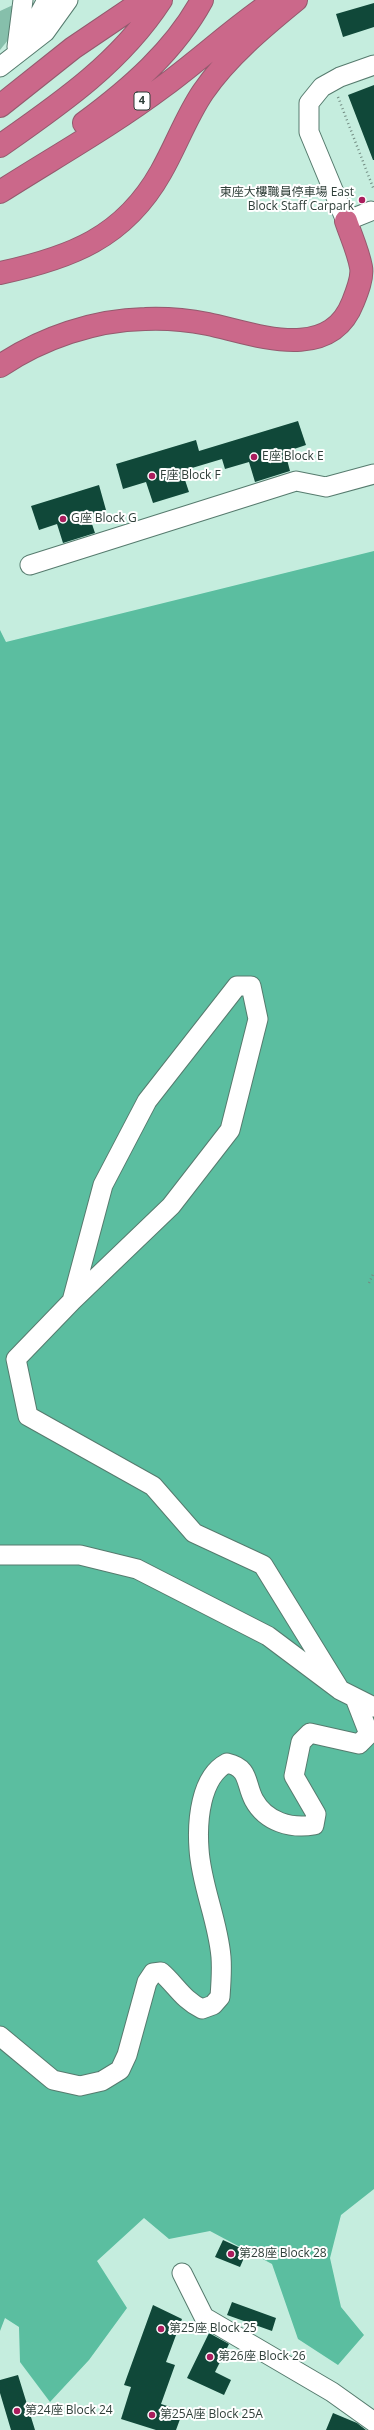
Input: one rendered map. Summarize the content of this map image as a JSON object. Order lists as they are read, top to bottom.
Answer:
{
  "streets": {
    "highway": ["4"]
  },
  "places": [
    "東座大樓職員停車場 East Block Staff Carpark",
    "E座 Block E",
    "F座 Block F",
    "G座 Block G",
    "第28座 Block 28",
    "第25座 Block 25",
    "第26座 Block 26",
    "第24座 Block 24",
    "第25A座 Block 25A"
  ]
}
